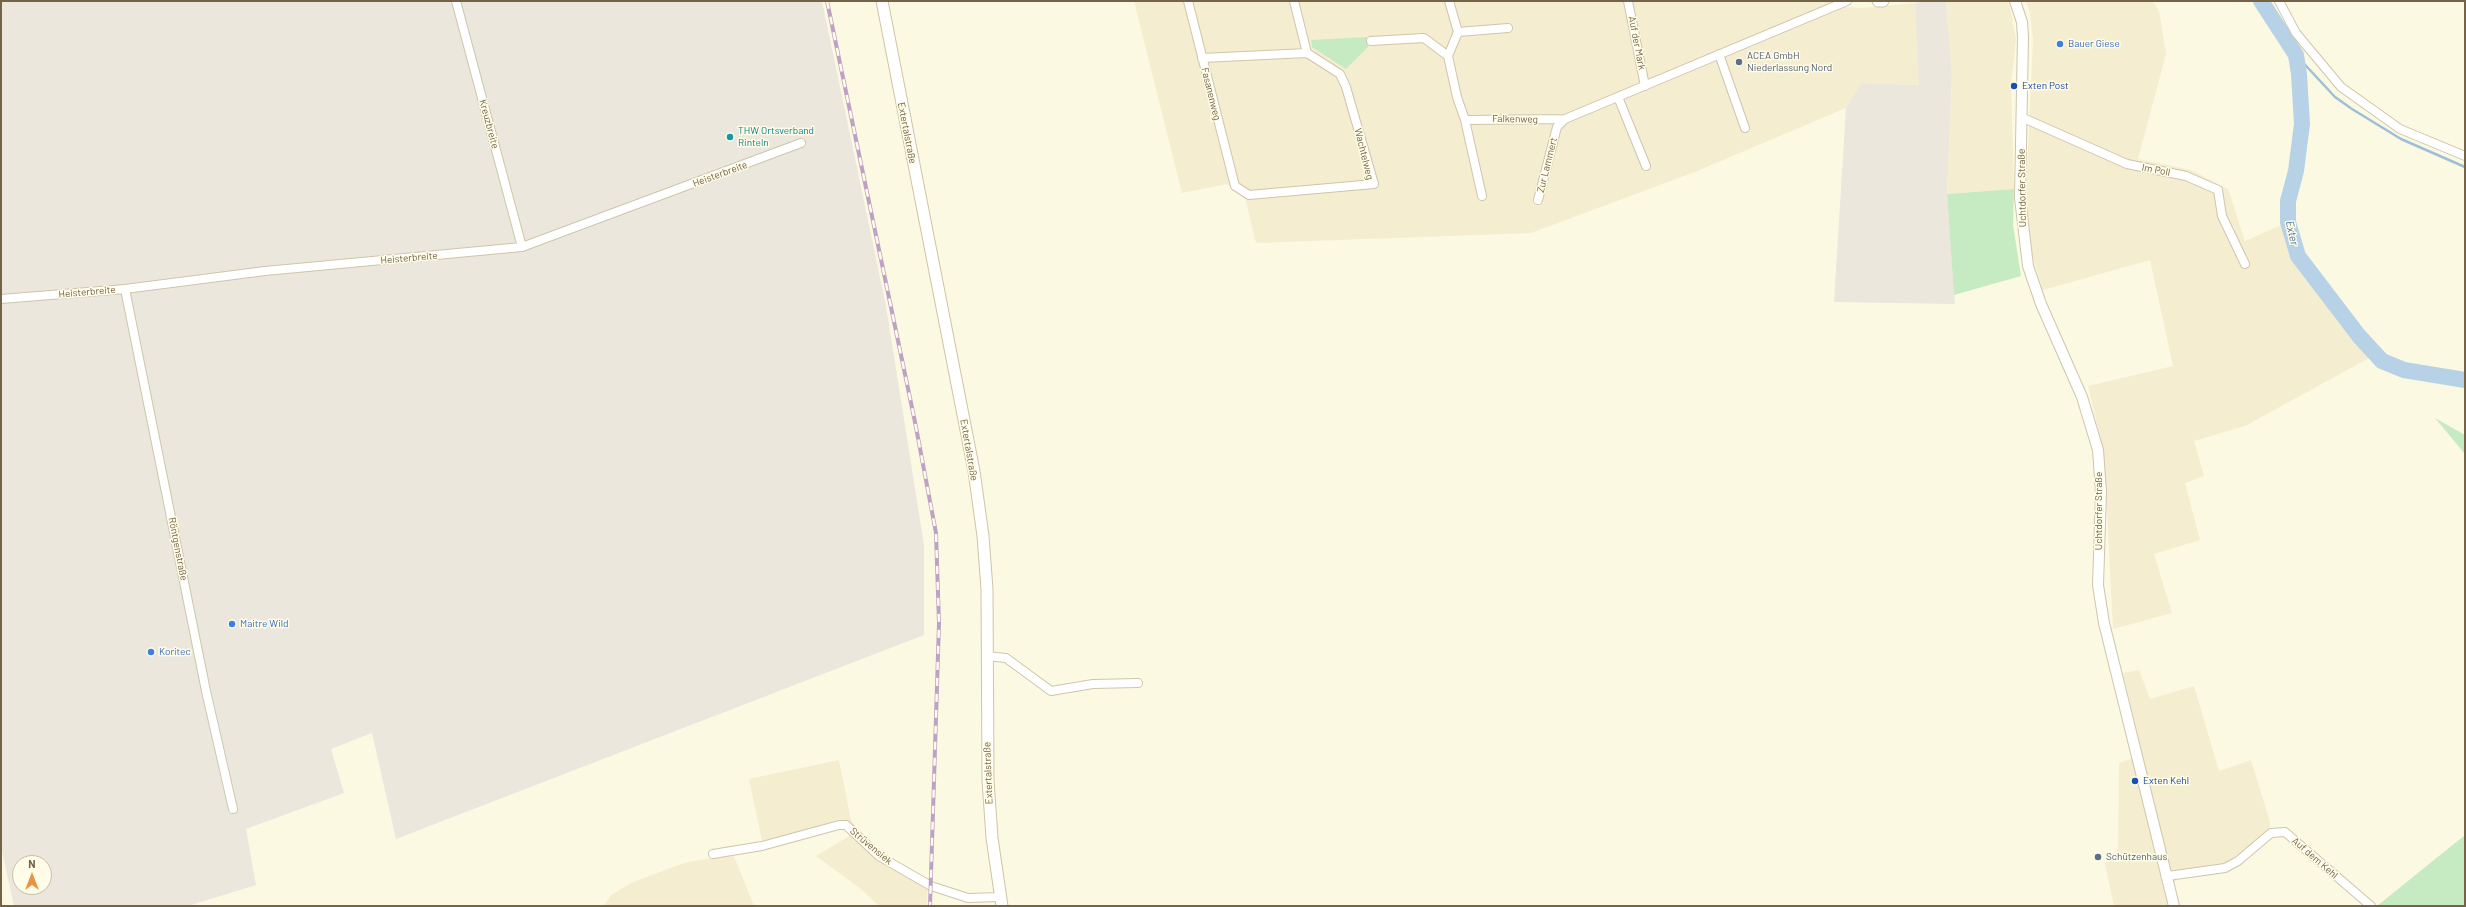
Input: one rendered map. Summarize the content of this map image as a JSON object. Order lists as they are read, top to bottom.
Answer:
{
  "streets": {
    "main road": ["Extertalstraße"],
    "street": [
      "Auf der Mark",
      "Fasanenweg",
      "Falkenweg",
      "Kreuzbreite",
      "Wachtelweg",
      "Zur Lammert",
      "Im Poll",
      "Heisterbreite",
      "Uchtdorfer Straße",
      "Röntgenstraße",
      "Strüvensiek",
      "Auf dem Kehl"
    ]
  },
  "crossings": [
    ["Fasanenweg", "Wachtelweg"],
    ["Falkenweg", "Zur Lammert"],
    ["Kreuzbreite", "Heisterbreite"],
    ["Extertalstraße", "Strüvensiek"],
    ["Im Poll", "Uchtdorfer Straße"],
    ["Heisterbreite", "Röntgenstraße"],
    ["Uchtdorfer Straße", "Auf dem Kehl"]
  ],
  "water": ["Exter"],
  "places": [
    "Bauer Giese",
    "ACEA GmbH Niederlassung Nord",
    "Exten Post",
    "THW Ortsverband Rinteln",
    "Maitre Wild",
    "Koritec",
    "Exten Kehl",
    "Schützenhaus"
  ],
  "north": "top"
}
